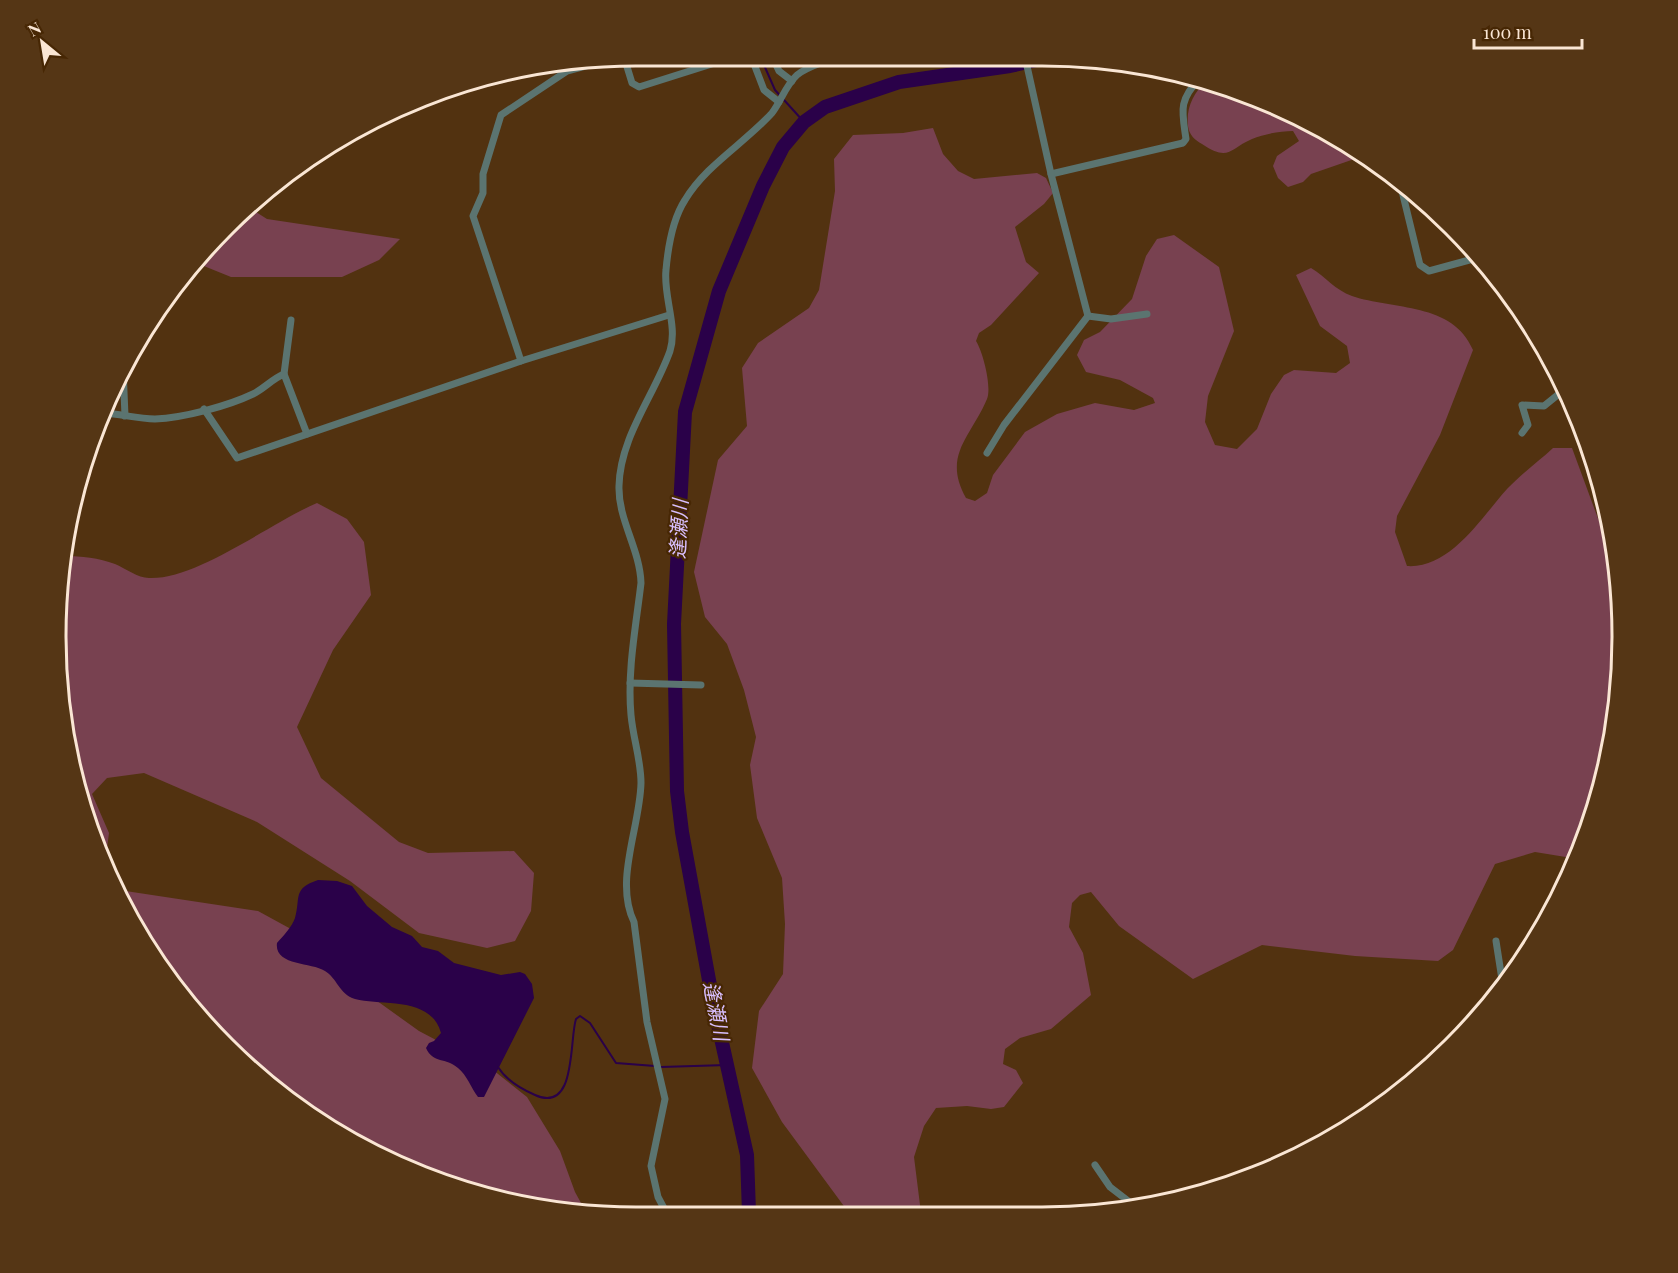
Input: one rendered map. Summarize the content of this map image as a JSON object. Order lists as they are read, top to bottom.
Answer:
{
  "water": ["逢瀬川"],
  "scale_bar": "100 m",
  "north": "top left"
}
